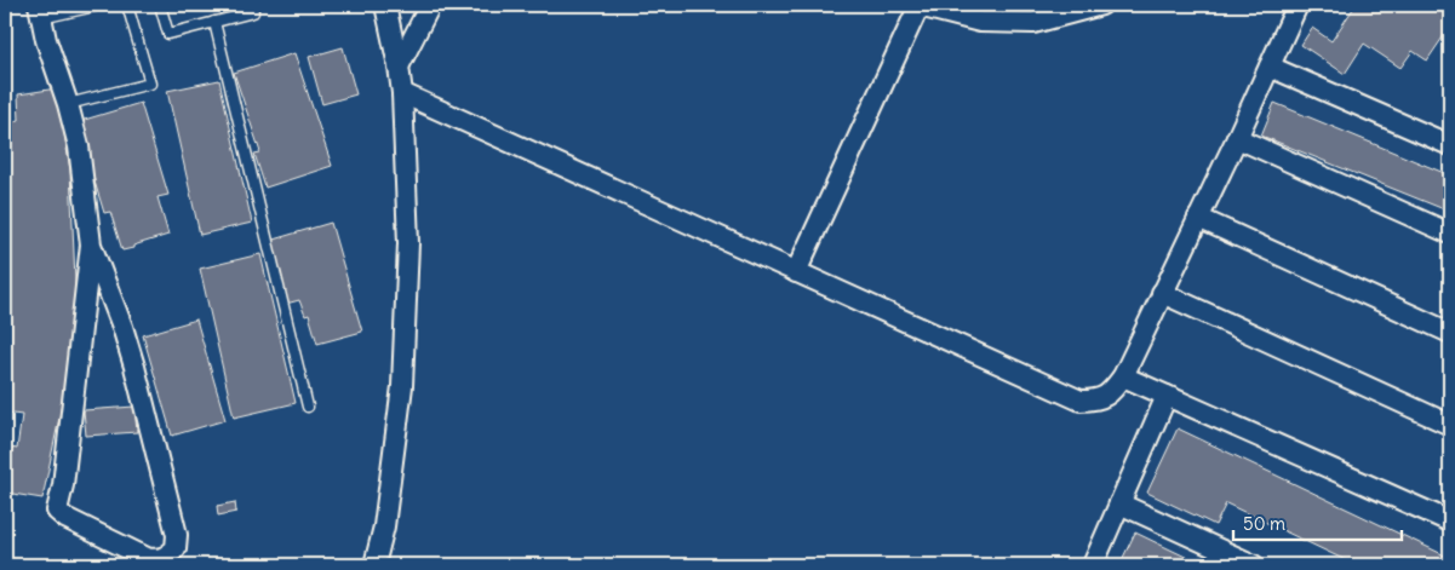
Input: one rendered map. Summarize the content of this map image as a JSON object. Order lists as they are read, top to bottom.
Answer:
{
  "scale_bar": "50 m"
}
